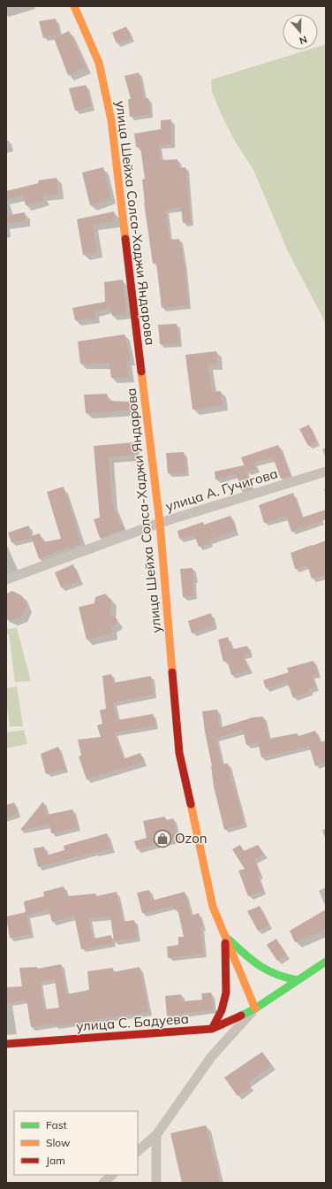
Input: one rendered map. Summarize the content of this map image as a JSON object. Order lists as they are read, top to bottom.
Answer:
{
  "streets": {
    "main road": ["улица Шейха Солса-Хаджи Яндарова", "улица С. Бадуева"],
    "street": ["улица А. Гучигова"]
  },
  "crossings": [
    ["улица Шейха Солса-Хаджи Яндарова", "улица А. Гучигова"],
    ["улица Шейха Солса-Хаджи Яндарова", "улица С. Бадуева"]
  ],
  "places": {
    "shop": ["Ozon"]
  },
  "legend": ["Fast", "Slow", "Jam"],
  "north": "bottom"
}
